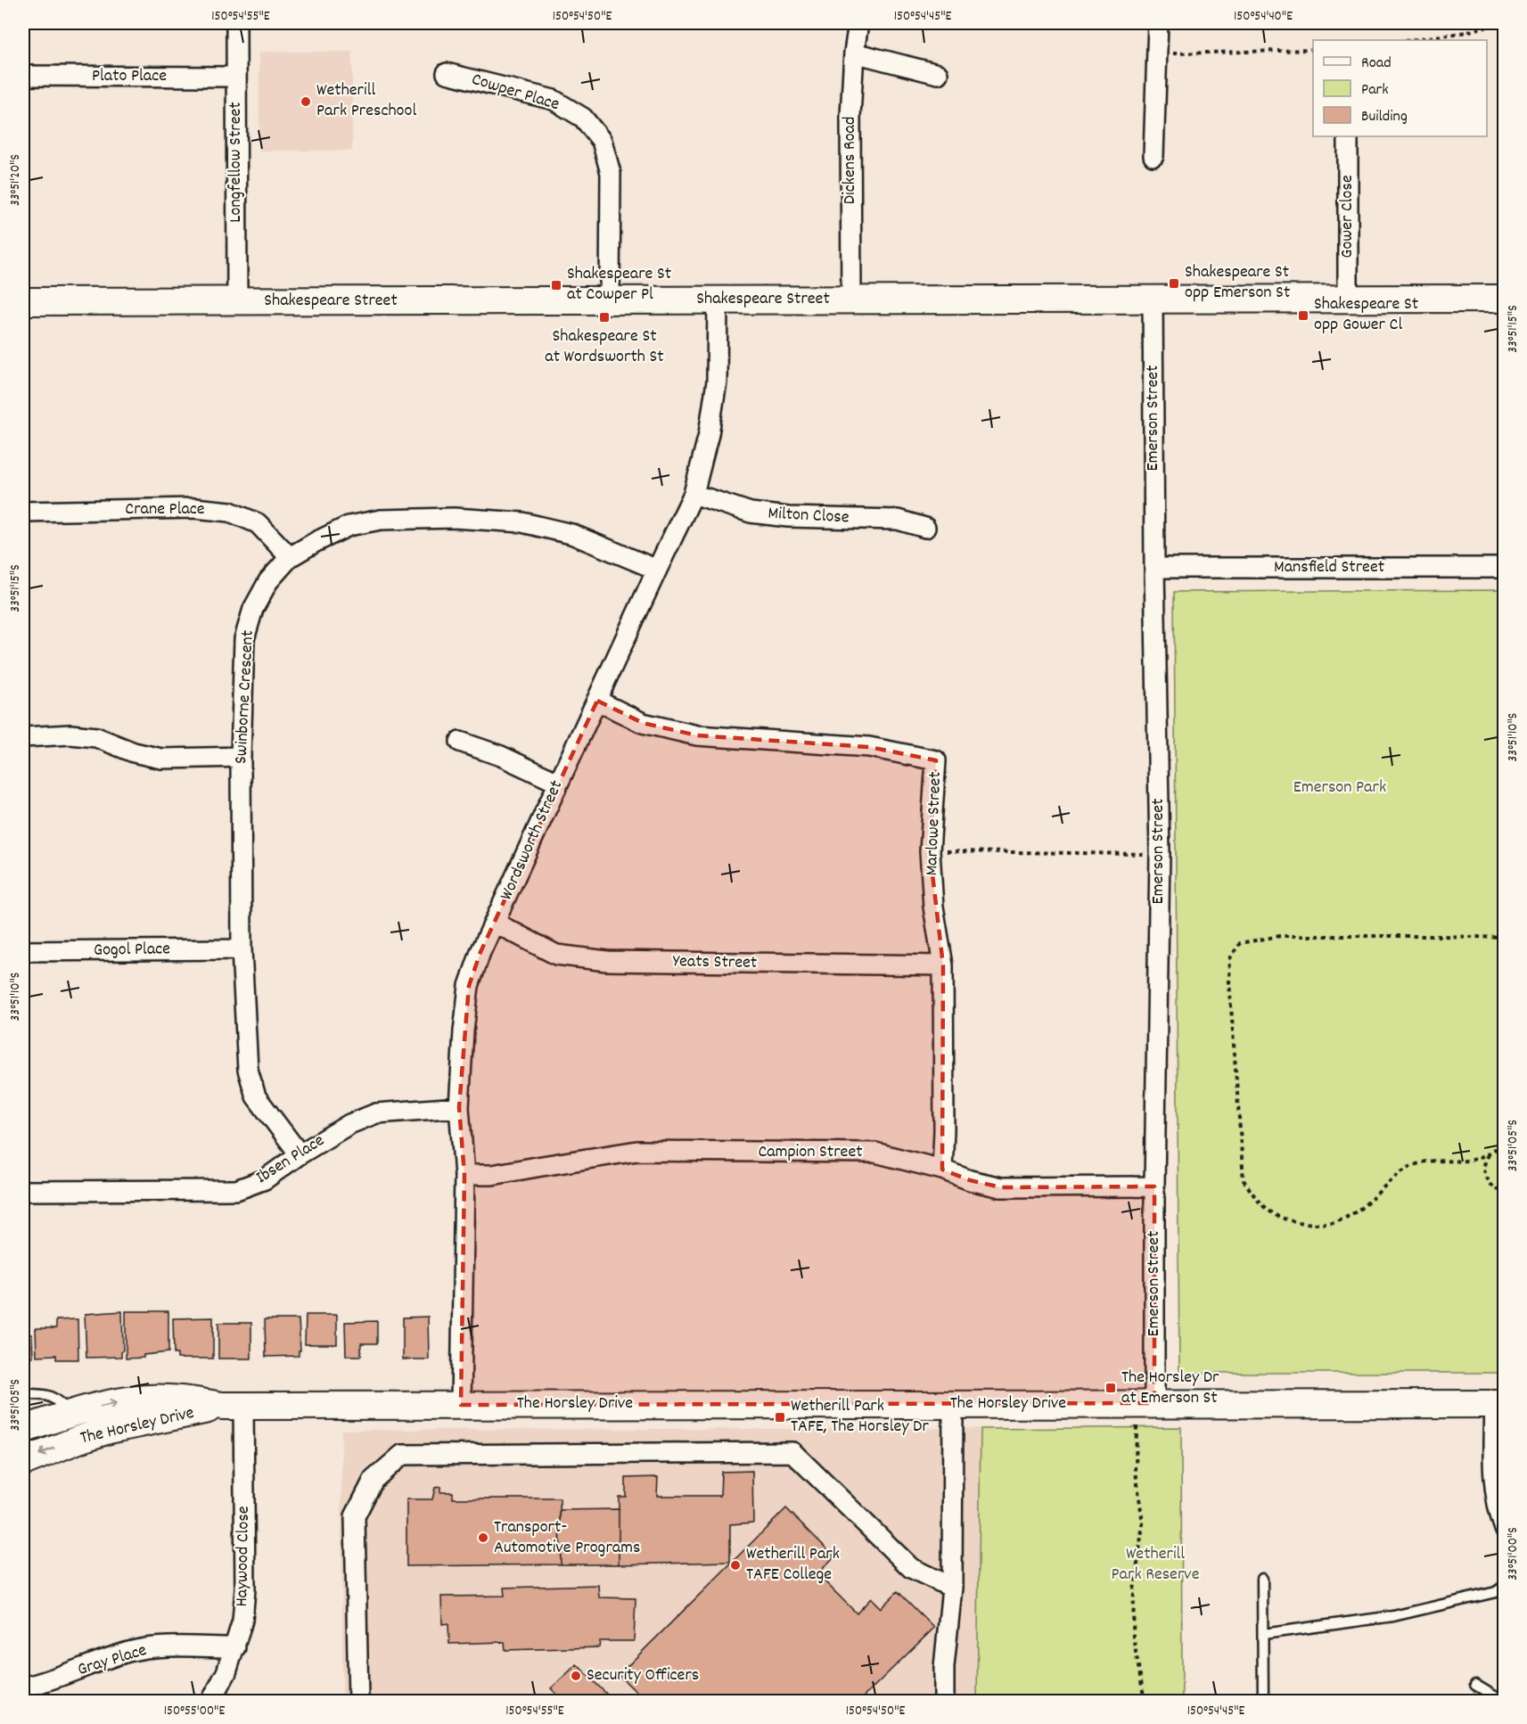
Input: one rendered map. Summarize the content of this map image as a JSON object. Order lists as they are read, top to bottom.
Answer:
{
  "streets": {
    "main road": ["Shakespeare Street", "The Horsley Drive"],
    "street": [
      "Plato Place",
      "Cowper Place",
      "Dickens Road",
      "Longfellow Street",
      "Gower Close",
      "Emerson Street",
      "Crane Place",
      "Milton Close",
      "Mansfield Street",
      "Swinborne Crescent",
      "Marlowe Street",
      "Wordsworth Street",
      "Gogol Place",
      "Yeats Street",
      "Campion Street",
      "Ibsen Place",
      "Haywood Close",
      "Gray Place"
    ]
  },
  "crossings": [
    ["Plato Place", "Longfellow Street"],
    ["Cowper Place", "Shakespeare Street"],
    ["Dickens Road", "Shakespeare Street"],
    ["Longfellow Street", "Shakespeare Street"],
    ["Gower Close", "Shakespeare Street"],
    ["Shakespeare Street", "Emerson Street"],
    ["Shakespeare Street", "Wordsworth Street"],
    ["Emerson Street", "Mansfield Street"],
    ["Emerson Street", "Campion Street"],
    ["Emerson Street", "The Horsley Drive"],
    ["Crane Place", "Swinborne Crescent"],
    ["Milton Close", "Wordsworth Street"],
    ["Swinborne Crescent", "Wordsworth Street"],
    ["Swinborne Crescent", "Gogol Place"],
    ["Swinborne Crescent", "Ibsen Place"],
    ["Marlowe Street", "Wordsworth Street"],
    ["Marlowe Street", "Yeats Street"],
    ["Marlowe Street", "Campion Street"],
    ["Wordsworth Street", "Yeats Street"],
    ["Wordsworth Street", "Campion Street"],
    ["Wordsworth Street", "Ibsen Place"],
    ["Wordsworth Street", "The Horsley Drive"],
    ["The Horsley Drive", "Haywood Close"],
    ["Haywood Close", "Gray Place"]
  ],
  "parks": ["Emerson Park", "Wetherill Park Reserve"],
  "places": {
    "other": [
      "Wetherill Park Preschool",
      "Transport- Automotive Programs",
      "Wetherill Park TAFE College",
      "Security Officers"
    ],
    "transit": [
      "Shakespeare St opp Emerson St",
      "Shakespeare St at Cowper Pl",
      "Shakespeare St opp Gower Cl",
      "Shakespeare St at Wordsworth St",
      "The Horsley Dr at Emerson St",
      "Wetherill Park TAFE, The Horsley Dr"
    ]
  },
  "legend": ["Road", "Park", "Building"],
  "coordinates": [
    "150°54'55\"E",
    "150°54'50\"E",
    "150°54'45\"E",
    "150°54'40\"E",
    "33°51'20\"S",
    "33°51'15\"S",
    "33°51'10\"S",
    "33°51'05\"S",
    "33°51'00\"S",
    "150°55'00\"E"
  ]
}
